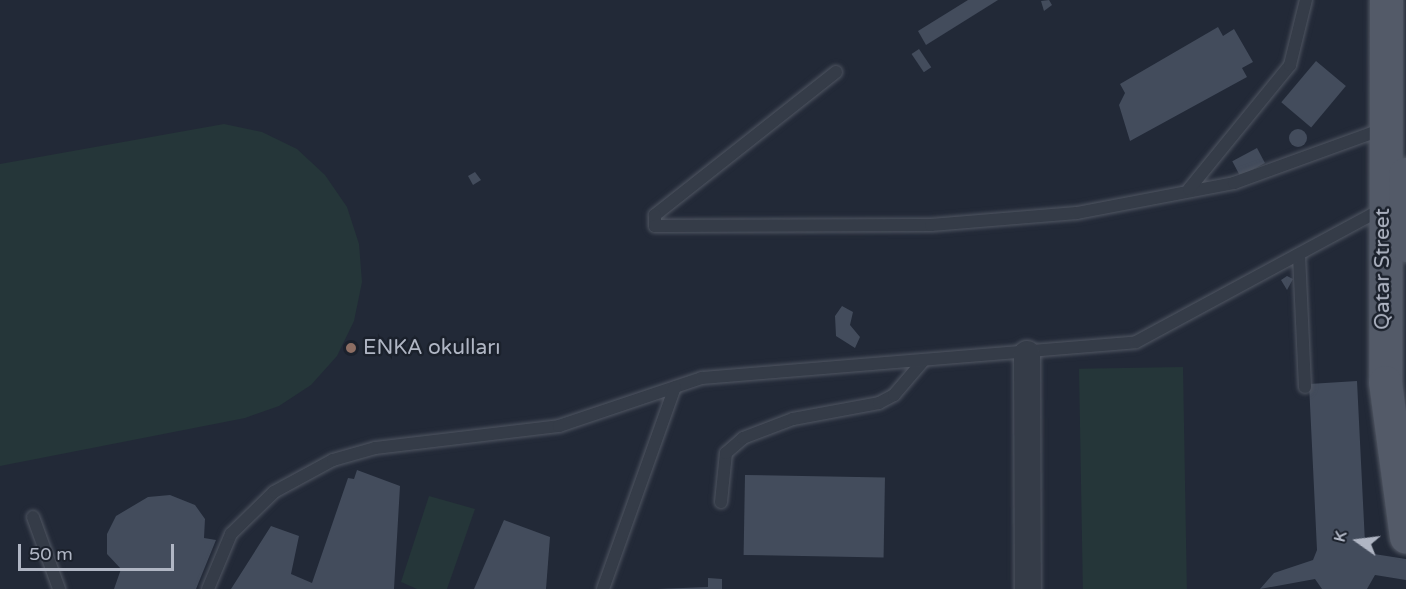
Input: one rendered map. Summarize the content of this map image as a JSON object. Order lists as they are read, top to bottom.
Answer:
{
  "streets": {
    "main road": ["Qatar Street"]
  },
  "places": ["ENKA okulları"],
  "scale_bar": "50 m",
  "north": "left"
}
